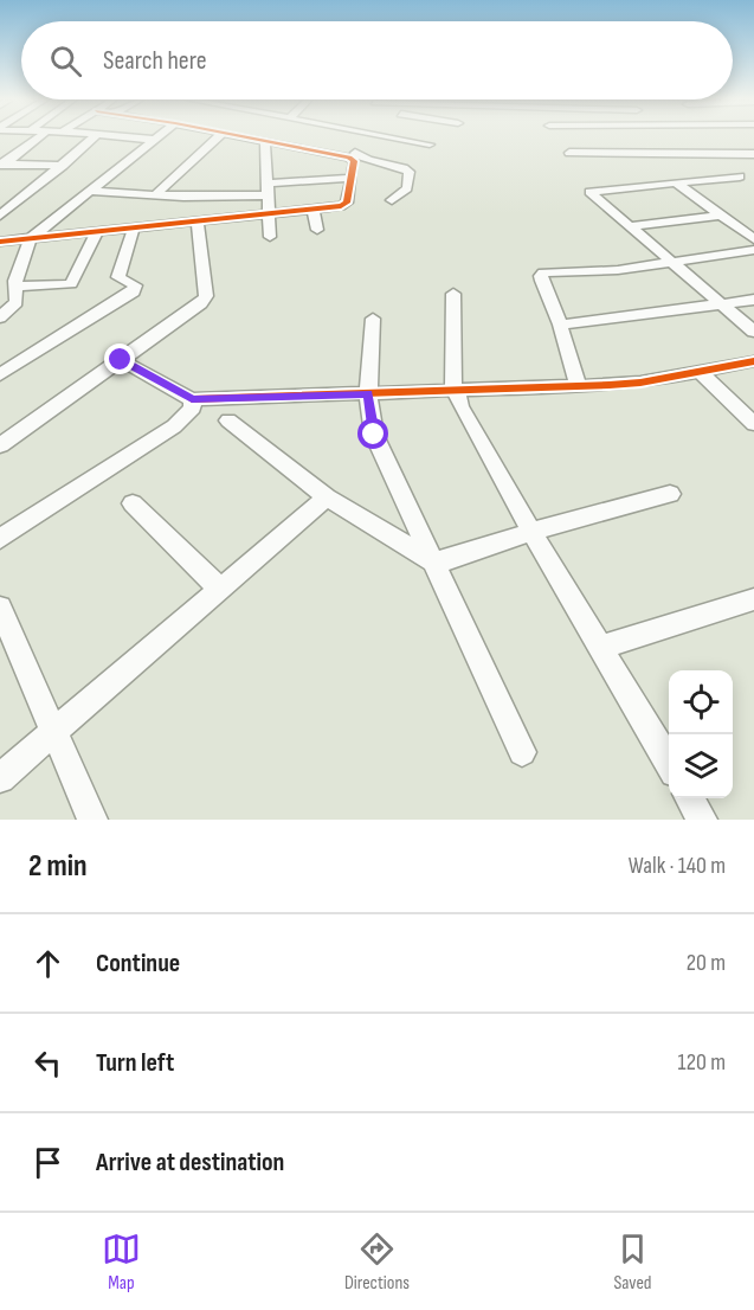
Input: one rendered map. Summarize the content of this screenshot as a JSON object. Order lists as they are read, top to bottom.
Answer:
{
  "page": {
    "search": "Search here",
    "heading": ["2 min", "Walk · 140 m"],
    "list": [
      ["Continue", "20 m"],
      ["Turn left", "120 m"],
      "Arrive at destination"
    ],
    "nav": ["Map", "Directions", "Saved"]
  }
}
